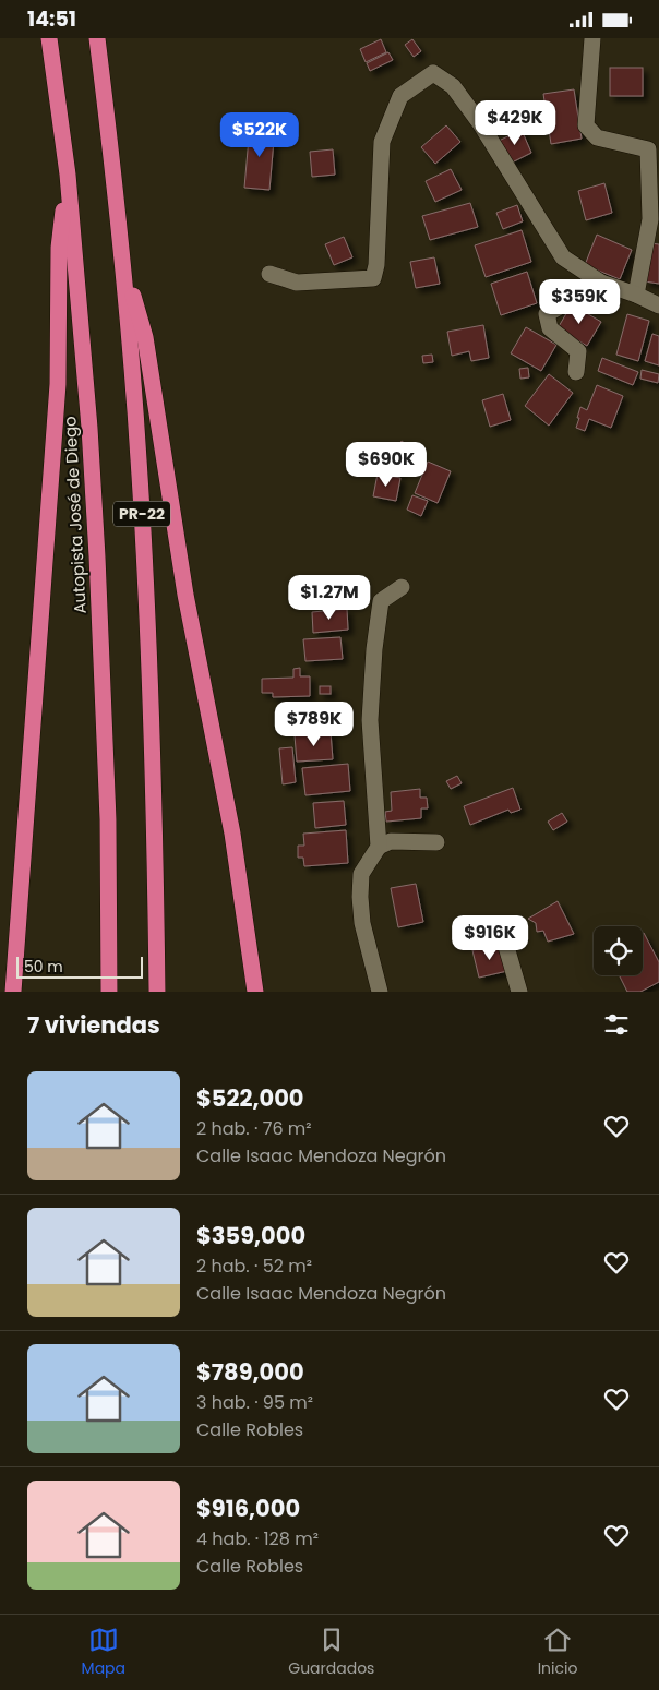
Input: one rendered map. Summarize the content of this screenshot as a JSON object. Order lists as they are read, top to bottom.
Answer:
{
  "streets": {
    "highway": ["PR-22", "Autopista José de Diego"]
  },
  "scale_bar": "50 m",
  "page": {
    "status": "14:51",
    "price": [
      "$429K",
      "$522K",
      "$359K",
      "$690K",
      "$1.27M",
      "$789K",
      "$916K"
    ],
    "scale": "50 m",
    "heading": "7 viviendas",
    "list": [
      {
        "name": "$522,000",
        "note": "2 hab. · 76 m² · Calle Isaac Mendoza Negrón"
      },
      {
        "name": "$359,000",
        "note": "2 hab. · 52 m² · Calle Isaac Mendoza Negrón"
      },
      {
        "name": "$789,000",
        "note": "3 hab. · 95 m² · Calle Robles"
      },
      {
        "name": "$916,000",
        "note": "4 hab. · 128 m² · Calle Robles"
      }
    ],
    "tabs": ["Mapa", "Guardados", "Inicio"]
  }
}
